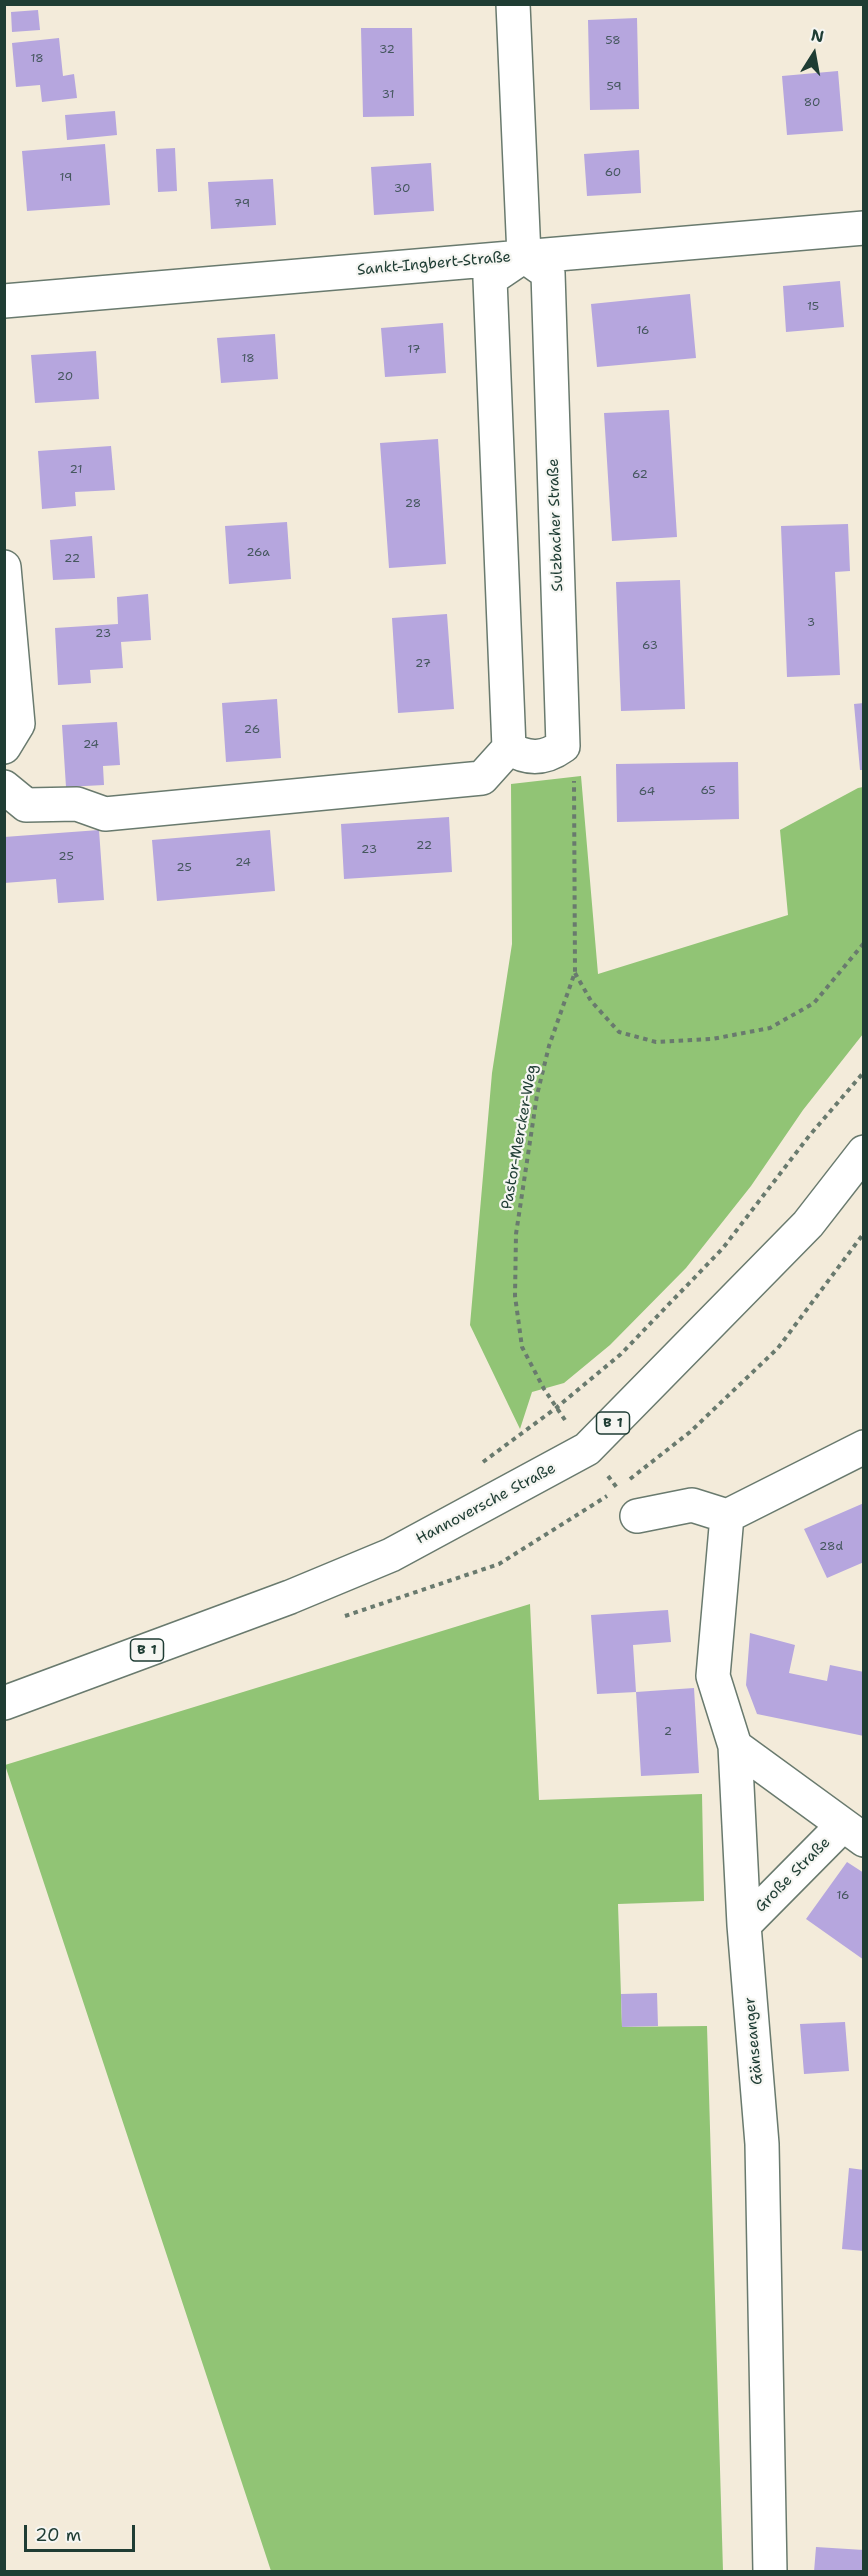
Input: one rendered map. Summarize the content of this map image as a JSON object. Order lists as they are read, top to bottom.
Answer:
{
  "streets": {
    "street": [
      "Sankt-Ingbert-Straße",
      "Sulzbacher Straße",
      "B 1",
      "Hannoversche Straße",
      "Große Straße",
      "Gänseanger"
    ],
    "path": ["Pastor-Mercker-Weg"]
  },
  "crossings": [
    ["Sankt-Ingbert-Straße", "Sulzbacher Straße"],
    ["Sulzbacher Straße", "Pastor-Mercker-Weg"],
    ["Große Straße", "Gänseanger"]
  ],
  "house_numbers": [
    "58",
    "32",
    "18",
    "59",
    "31",
    "80",
    "60",
    "19",
    "30",
    "79",
    "15",
    "16",
    "17",
    "18",
    "20",
    "21",
    "62",
    "28",
    "26a",
    "22",
    "3",
    "23",
    "63",
    "27",
    "26",
    "24",
    "65",
    "64",
    "22",
    "23",
    "25",
    "24",
    "25",
    "28d",
    "2",
    "16"
  ],
  "scale_bar": "20 m",
  "north": "top"
}
